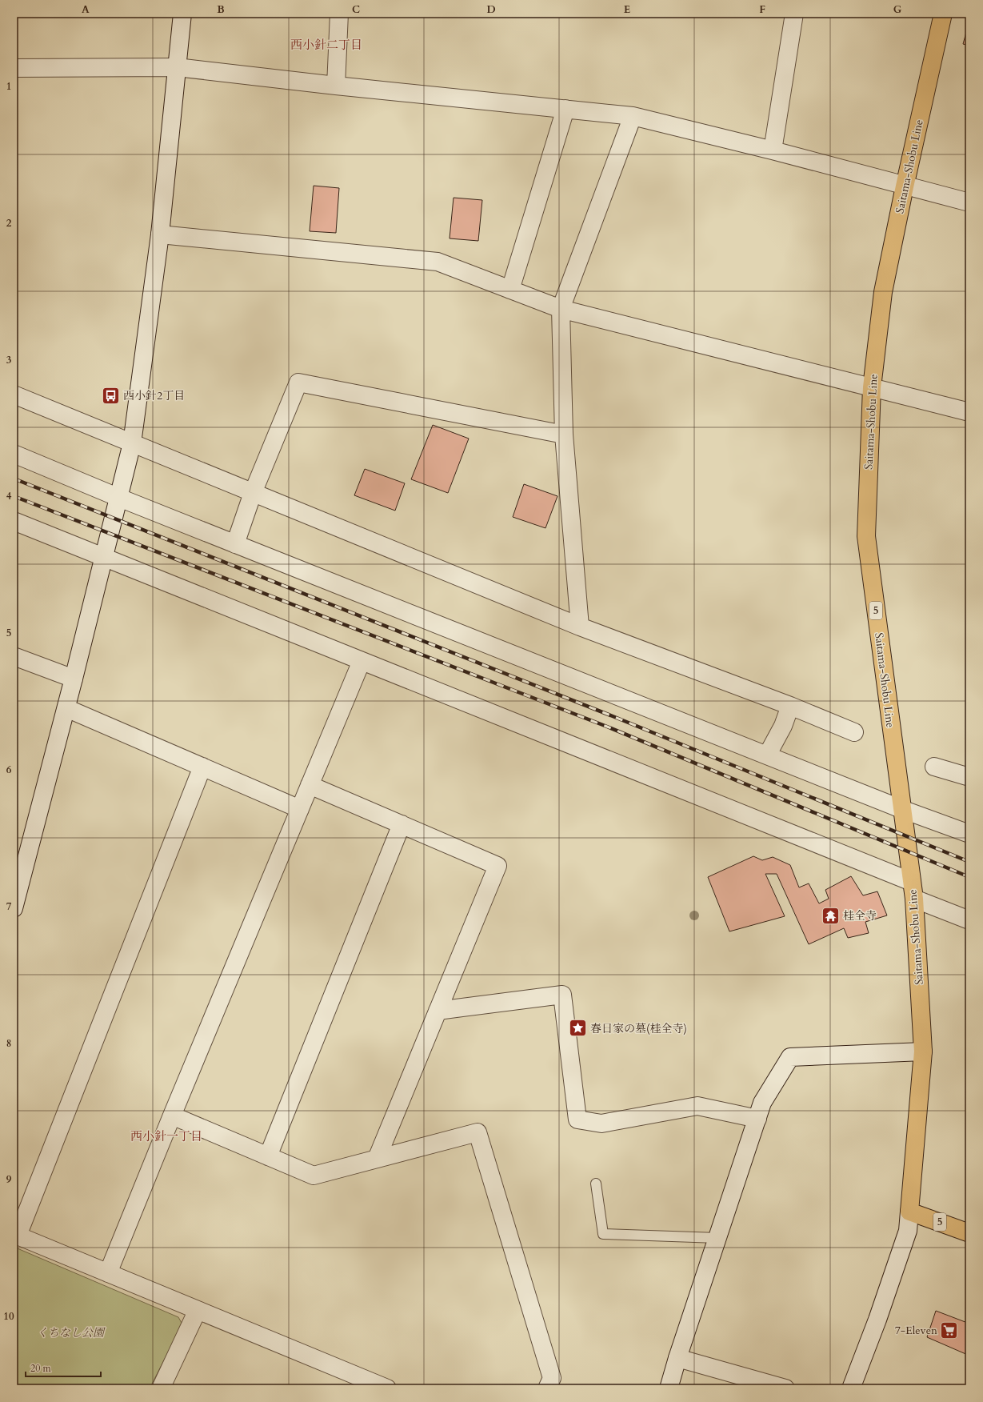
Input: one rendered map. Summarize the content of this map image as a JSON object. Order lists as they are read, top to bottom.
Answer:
{
  "streets": {
    "main road": ["Saitama-Shobu Line", "5"]
  },
  "crossings": [
    ["Saitama-Shobu Line", "5"]
  ],
  "districts": ["西小針二丁目", "西小針一丁目"],
  "parks": ["くちなし公園"],
  "places": {
    "bus stop": ["西小針2丁目"],
    "temple": ["桂全寺"],
    "place": ["春日家の墓(桂全寺)"],
    "supermarket": ["7-Eleven"]
  },
  "scale_bar": "20 m",
  "grid": {
    "columns": [
      "A",
      "B",
      "C",
      "D",
      "E",
      "F",
      "G"
    ],
    "rows": [
      "1",
      "2",
      "3",
      "4",
      "5",
      "6",
      "7",
      "8",
      "9",
      "10"
    ]
  }
}
